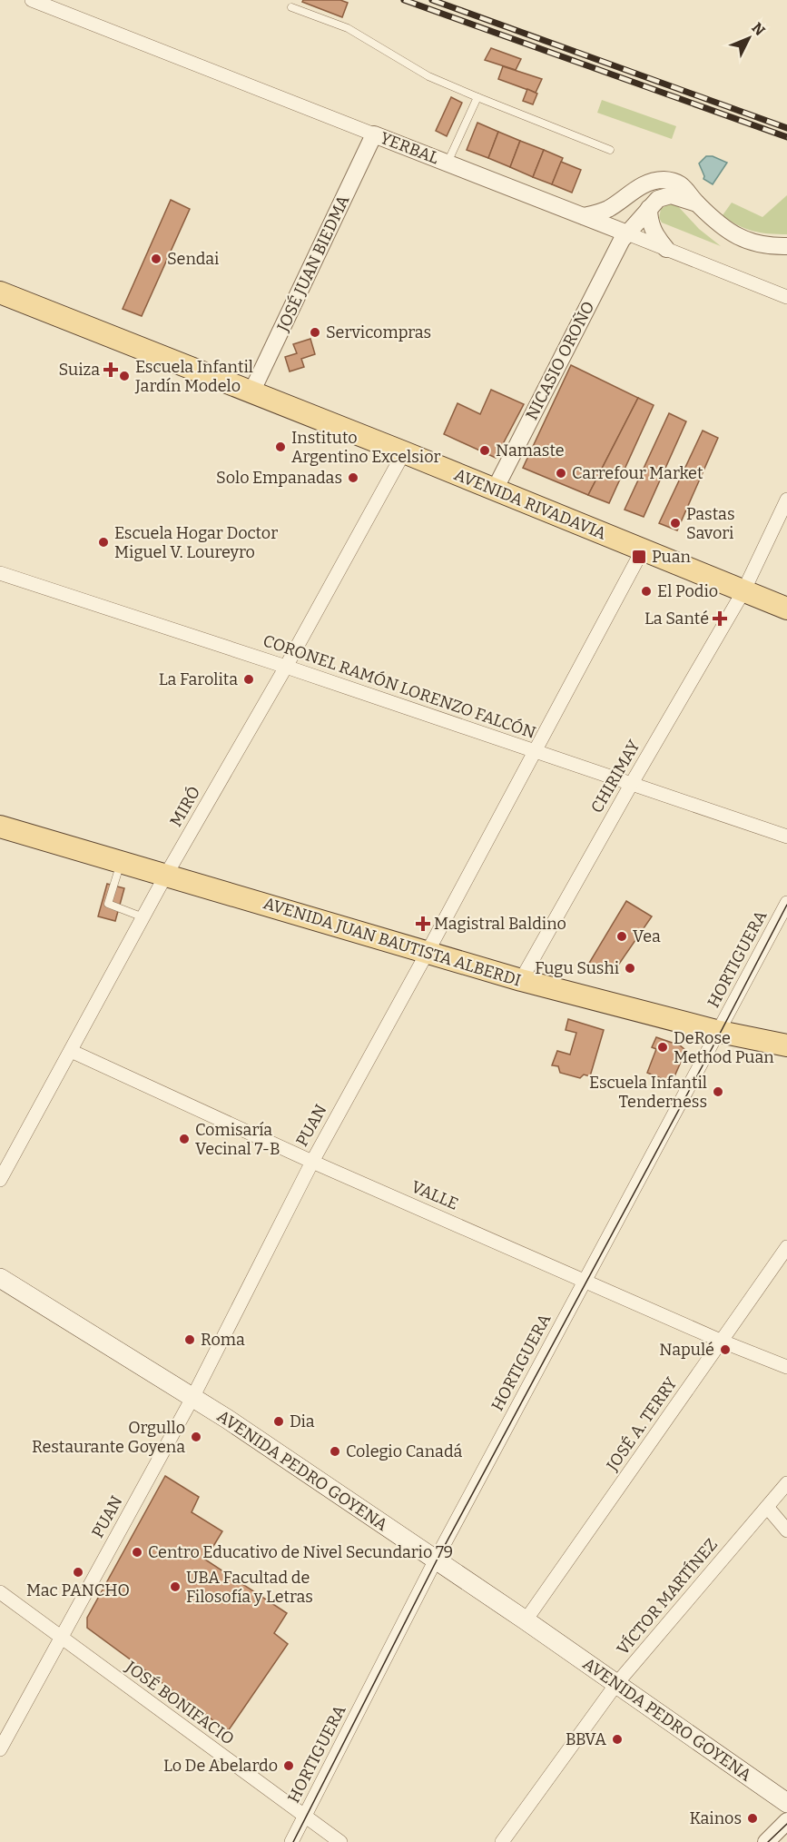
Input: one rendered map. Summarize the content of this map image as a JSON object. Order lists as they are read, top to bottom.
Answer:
{
  "streets": {
    "main road": ["AVENIDA RIVADAVIA", "AVENIDA JUAN BAUTISTA ALBERDI", "AVENIDA PEDRO GOYENA"],
    "street": [
      "YERBAL",
      "JOSÉ JUAN BIEDMA",
      "NICASIO OROÑO",
      "CORONEL RAMÓN LORENZO FALCÓN",
      "CHIRIMAY",
      "MIRÓ",
      "HORTIGUERA",
      "PUAN",
      "VALLE",
      "JOSÉ A. TERRY",
      "VÍCTOR MARTÍNEZ",
      "JOSÉ BONIFACIO"
    ]
  },
  "crossings": [
    ["YERBAL", "JOSÉ JUAN BIEDMA"],
    ["YERBAL", "NICASIO OROÑO"],
    ["JOSÉ JUAN BIEDMA", "AVENIDA RIVADAVIA"],
    ["NICASIO OROÑO", "AVENIDA RIVADAVIA"],
    ["AVENIDA RIVADAVIA", "CHIRIMAY"],
    ["AVENIDA RIVADAVIA", "MIRÓ"],
    ["AVENIDA RIVADAVIA", "PUAN"],
    ["CORONEL RAMÓN LORENZO FALCÓN", "CHIRIMAY"],
    ["CORONEL RAMÓN LORENZO FALCÓN", "MIRÓ"],
    ["CORONEL RAMÓN LORENZO FALCÓN", "PUAN"],
    ["CHIRIMAY", "AVENIDA JUAN BAUTISTA ALBERDI"],
    ["MIRÓ", "AVENIDA JUAN BAUTISTA ALBERDI"],
    ["MIRÓ", "VALLE"],
    ["AVENIDA JUAN BAUTISTA ALBERDI", "HORTIGUERA"],
    ["AVENIDA JUAN BAUTISTA ALBERDI", "PUAN"],
    ["HORTIGUERA", "VALLE"],
    ["HORTIGUERA", "AVENIDA PEDRO GOYENA"],
    ["HORTIGUERA", "JOSÉ BONIFACIO"],
    ["PUAN", "VALLE"],
    ["PUAN", "AVENIDA PEDRO GOYENA"],
    ["PUAN", "JOSÉ BONIFACIO"],
    ["VALLE", "JOSÉ A. TERRY"],
    ["JOSÉ A. TERRY", "AVENIDA PEDRO GOYENA"],
    ["AVENIDA PEDRO GOYENA", "VÍCTOR MARTÍNEZ"]
  ],
  "places": {
    "other": [
      "Sendai",
      "Servicompras",
      "Escuela Infantil Jardín Modelo",
      "Instituto Argentino Excelsior",
      "Namaste",
      "Carrefour Market",
      "Solo Empanadas",
      "Pastas Savori",
      "Escuela Hogar Doctor Miguel V. Loureyro",
      "El Podio",
      "La Farolita",
      "Vea",
      "Fugu Sushi",
      "DeRose Method Puan",
      "Escuela Infantil Tenderness",
      "Comisaría Vecinal 7-B",
      "Roma",
      "Napulé",
      "Dia",
      "Orgullo Restaurante Goyena",
      "Colegio Canadá",
      "Centro Educativo de Nivel Secundario 79",
      "Mac PANCHO",
      "UBA Facultad de Filosofía y Letras",
      "BBVA",
      "Lo De Abelardo",
      "Kainos"
    ],
    "health": ["Suiza", "La Santé", "Magistral Baldino"],
    "transit": ["Puan"]
  },
  "north": "top right"
}
